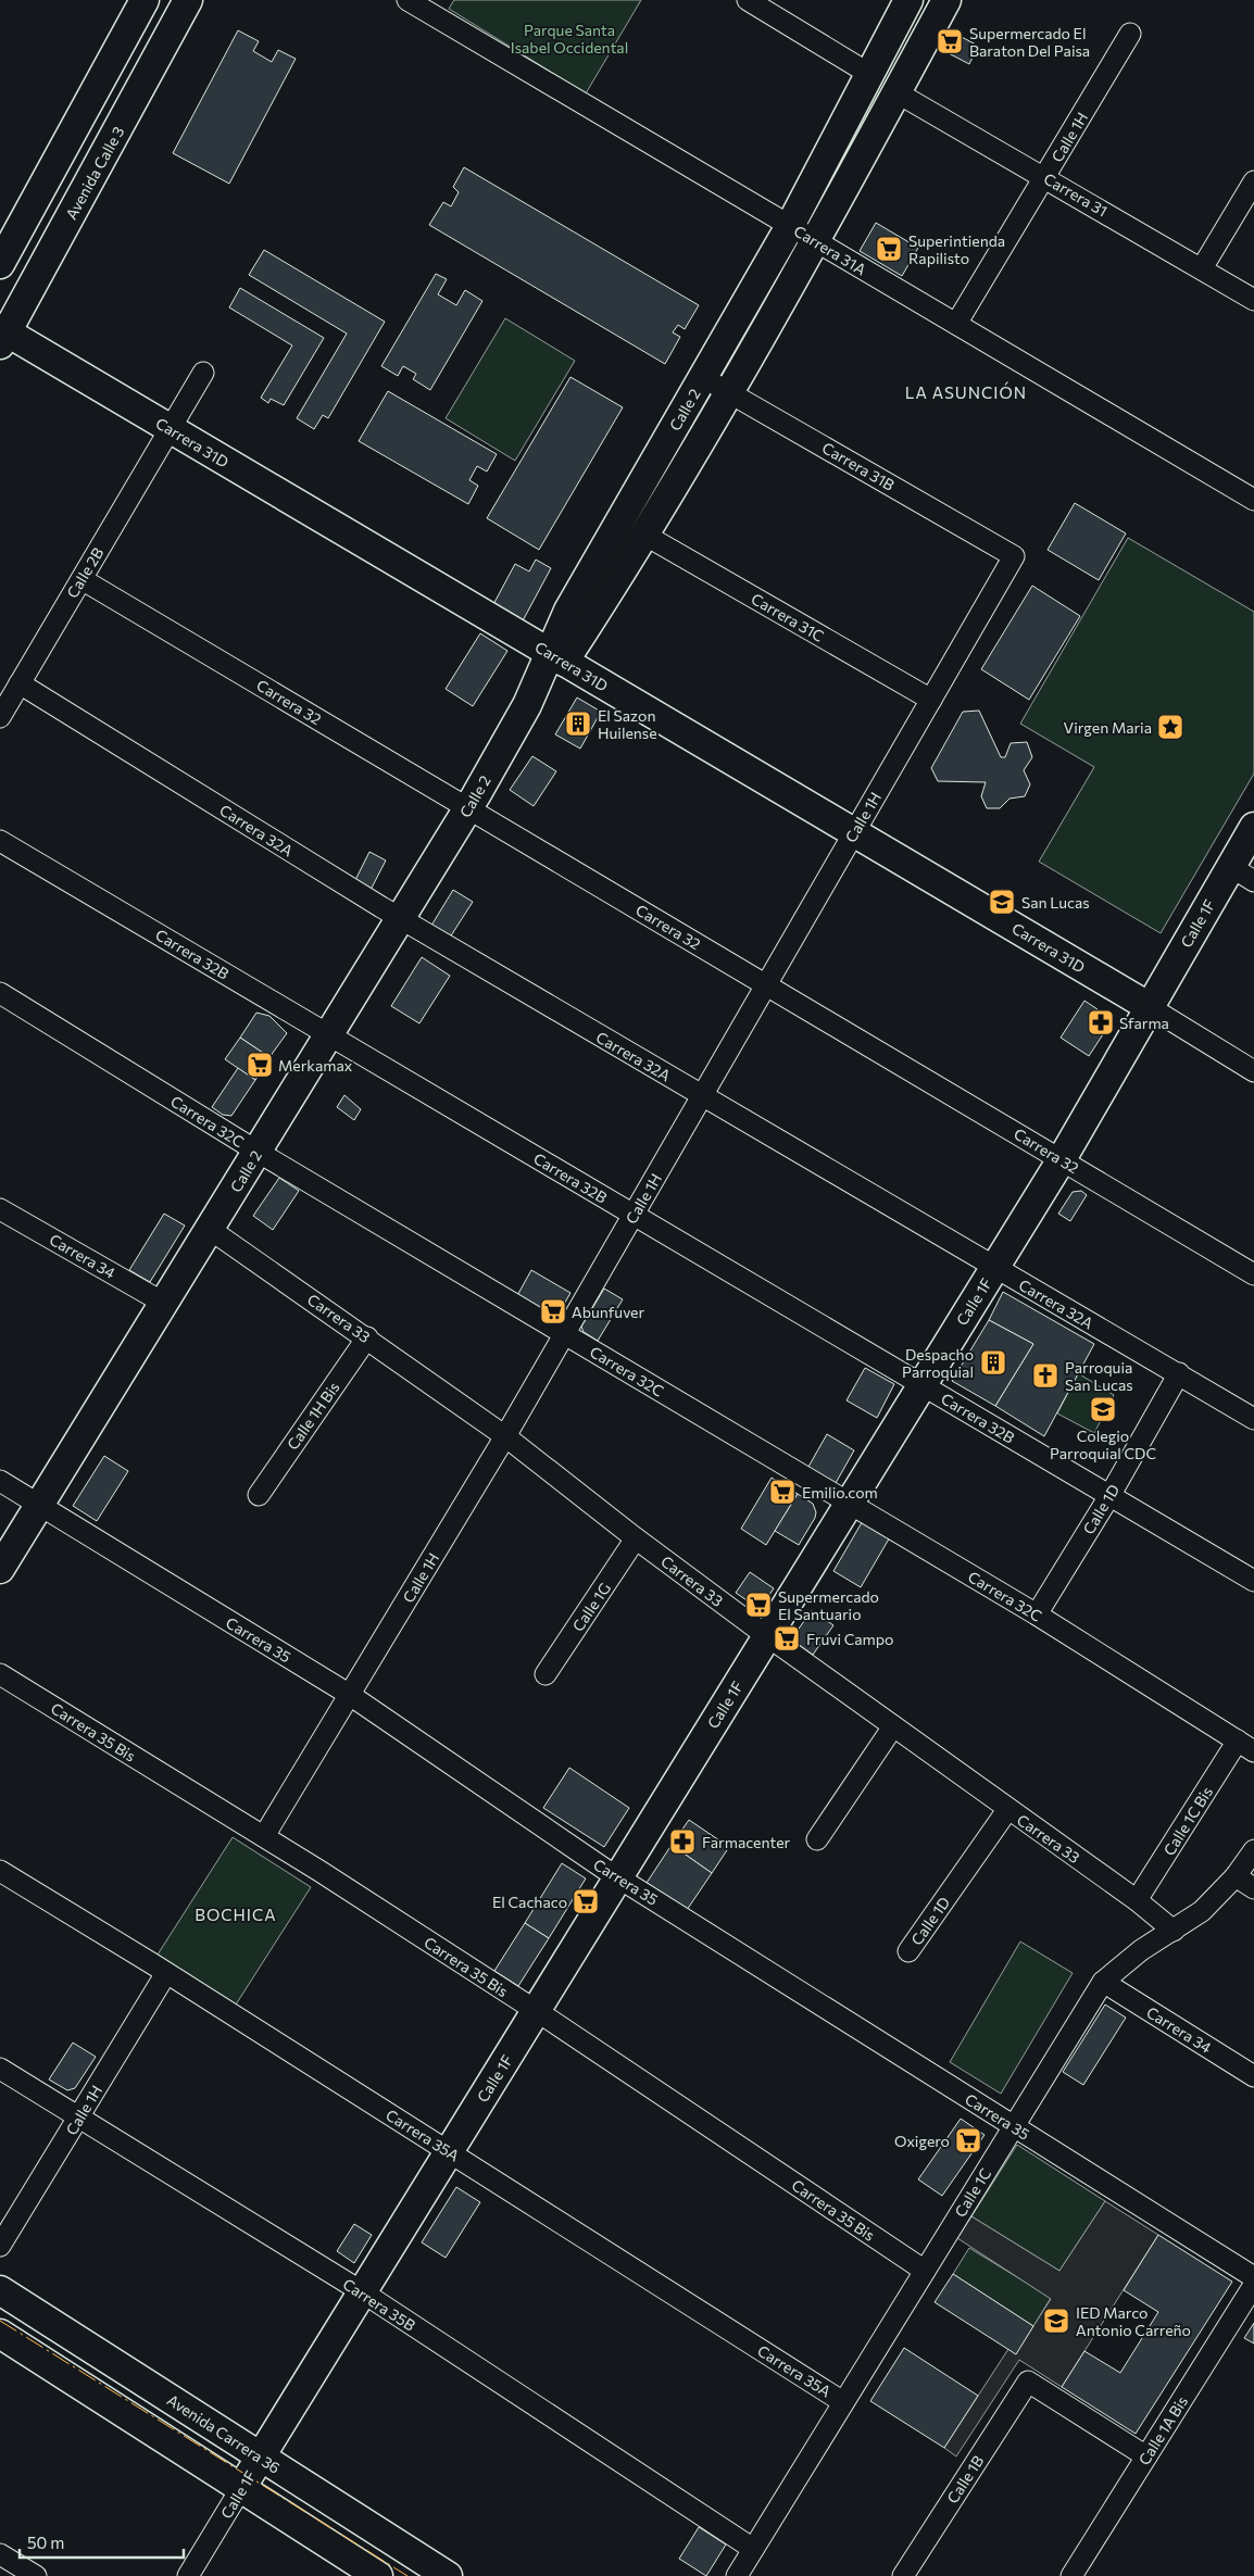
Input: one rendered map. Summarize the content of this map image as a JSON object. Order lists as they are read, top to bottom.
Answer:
{
  "streets": {
    "street": [
      "Calle 1H",
      "Avenida Calle 3",
      "Carrera 31",
      "Carrera 31A",
      "Calle 2",
      "Carrera 31D",
      "Carrera 31B",
      "Calle 2B",
      "Carrera 31C",
      "Carrera 32",
      "Carrera 32A",
      "Calle 1F",
      "Carrera 32B",
      "Carrera 32C",
      "Carrera 34",
      "Carrera 33",
      "Calle 1H Bis",
      "Calle 1D",
      "Calle 1G",
      "Carrera 35",
      "Carrera 35 Bis",
      "Calle 1C Bis",
      "Carrera 35A",
      "Calle 1C",
      "Carrera 35B",
      "Calle 1A Bis",
      "Avenida Carrera 36",
      "Calle 1B"
    ]
  },
  "crossings": [
    ["Calle 1H", "Carrera 31"],
    ["Calle 1H", "Carrera 31A"],
    ["Calle 1H", "Carrera 31D"],
    ["Calle 1H", "Carrera 31B"],
    ["Calle 1H", "Carrera 31C"],
    ["Calle 1H", "Carrera 32"],
    ["Calle 1H", "Carrera 32A"],
    ["Calle 1H", "Carrera 32B"],
    ["Calle 1H", "Carrera 32C"],
    ["Calle 1H", "Carrera 33"],
    ["Calle 1H", "Carrera 35"],
    ["Calle 1H", "Carrera 35 Bis"],
    ["Calle 1H", "Carrera 35A"],
    ["Calle 1H", "Carrera 35B"],
    ["Avenida Calle 3", "Carrera 31D"],
    ["Carrera 31", "Calle 2"],
    ["Carrera 31A", "Calle 2"],
    ["Calle 2", "Carrera 31D"],
    ["Calle 2", "Carrera 31B"],
    ["Calle 2", "Carrera 31C"],
    ["Calle 2", "Carrera 32"],
    ["Calle 2", "Carrera 32A"],
    ["Calle 2", "Carrera 32B"],
    ["Calle 2", "Carrera 32C"],
    ["Calle 2", "Carrera 34"],
    ["Calle 2", "Carrera 33"],
    ["Calle 2", "Carrera 35"],
    ["Carrera 31D", "Calle 2B"],
    ["Carrera 31D", "Calle 1F"],
    ["Calle 2B", "Carrera 32"],
    ["Calle 2B", "Carrera 32A"],
    ["Carrera 32", "Calle 1F"],
    ["Carrera 32A", "Calle 1F"],
    ["Carrera 32A", "Calle 1D"],
    ["Calle 1F", "Carrera 32B"],
    ["Calle 1F", "Carrera 32C"],
    ["Calle 1F", "Carrera 33"],
    ["Calle 1F", "Carrera 35"],
    ["Calle 1F", "Carrera 35 Bis"],
    ["Calle 1F", "Carrera 35A"],
    ["Calle 1F", "Carrera 35B"],
    ["Calle 1F", "Avenida Carrera 36"],
    ["Carrera 32B", "Calle 1D"],
    ["Carrera 32C", "Calle 1D"],
    ["Carrera 32C", "Calle 1C Bis"],
    ["Carrera 34", "Calle 1C"],
    ["Carrera 33", "Calle 1H Bis"],
    ["Carrera 33", "Calle 1D"],
    ["Carrera 33", "Calle 1G"],
    ["Carrera 33", "Calle 1C Bis"],
    ["Carrera 33", "Calle 1C"],
    ["Carrera 35", "Calle 1C"],
    ["Carrera 35 Bis", "Calle 1C"],
    ["Carrera 35A", "Calle 1C"],
    ["Calle 1C", "Carrera 35B"],
    ["Calle 1A Bis", "Calle 1B"]
  ],
  "districts": ["LA ASUNCIÓN", "BOCHICA"],
  "parks": ["Parque Santa Isabel Occidental"],
  "places": {
    "supermarket": [
      "Supermercado El Baraton Del Paisa",
      "Superintienda Rapilisto",
      "Merkamax",
      "Abunfuver",
      "Emilio.com",
      "Supermercado El Santuario",
      "Fruvi Campo",
      "El Cachaco",
      "Oxigero"
    ],
    "building": ["El Sazon Huilense", "Despacho Parroquial"],
    "place": ["Virgen Maria"],
    "school or university": ["San Lucas", "Colegio Parroquial CDC", "IED Marco Antonio Carreño"],
    "pharmacy": ["Sfarma", "Farmacenter"],
    "church": ["Parroquia San Lucas"]
  },
  "scale_bar": "50 m"
}
